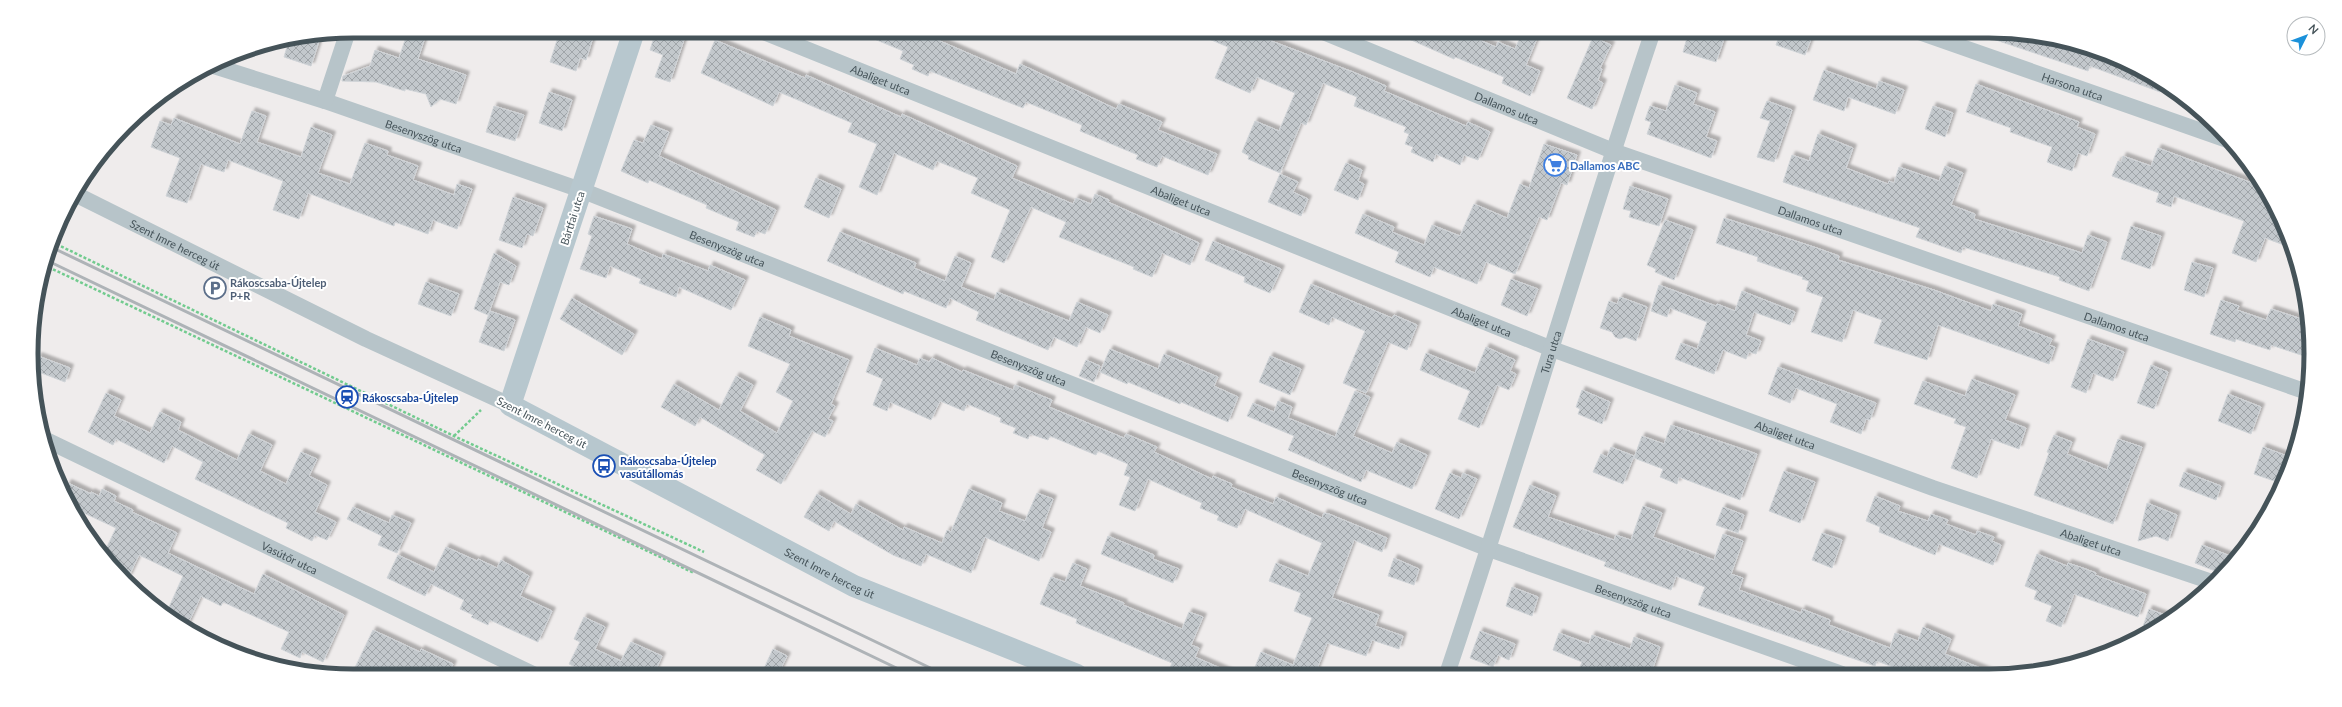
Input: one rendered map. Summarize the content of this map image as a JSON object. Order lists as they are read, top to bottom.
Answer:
{
  "streets": {
    "street": [
      "Abaliget utca",
      "Harsona utca",
      "Dallamos utca",
      "Besenyszög utca",
      "Bártfai utca",
      "Szent Imre herceg út",
      "Tura utca",
      "Vasútőr utca"
    ]
  },
  "crossings": [
    ["Abaliget utca", "Tura utca"],
    ["Dallamos utca", "Tura utca"],
    ["Besenyszög utca", "Bártfai utca"],
    ["Besenyszög utca", "Tura utca"],
    ["Bártfai utca", "Szent Imre herceg út"]
  ],
  "places": {
    "supermarket": ["Dallamos ABC"],
    "parking": ["Rákoscsaba-Újtelep P+R"],
    "station": ["Rákoscsaba-Újtelep"],
    "bus stop": ["Rákoscsaba-Újtelep vasútállomás"]
  },
  "north": "top right"
}
